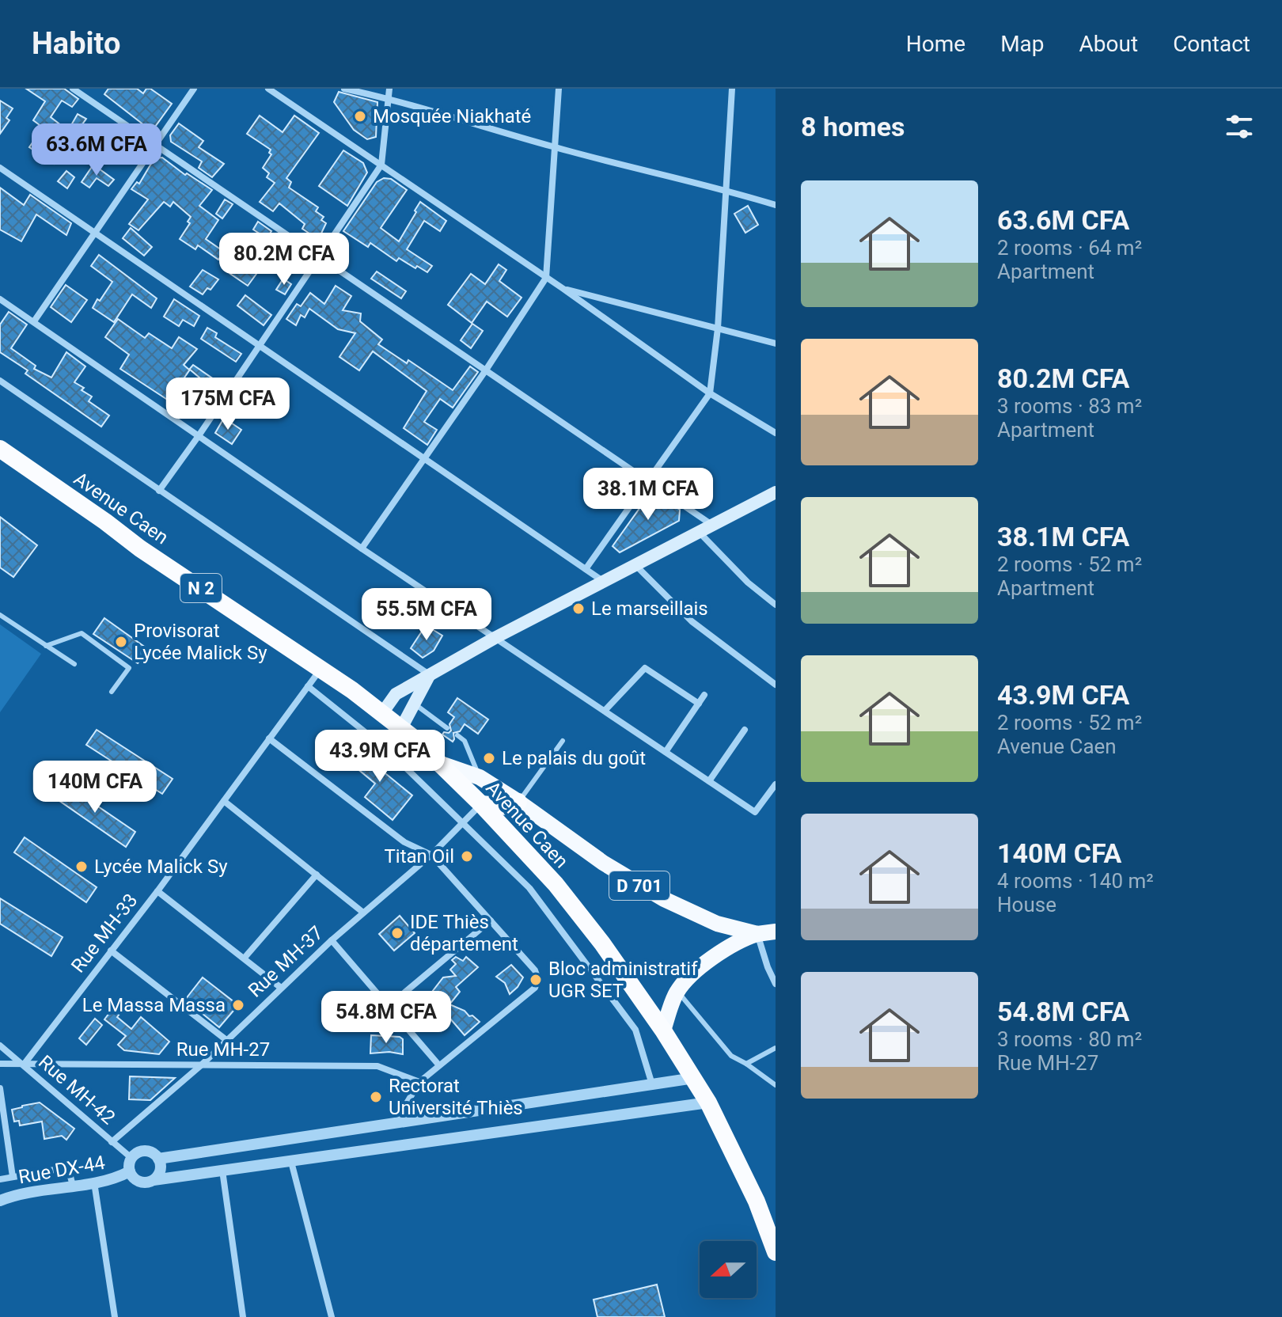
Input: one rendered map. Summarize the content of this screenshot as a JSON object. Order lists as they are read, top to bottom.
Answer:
{
  "streets": {
    "highway": ["Avenue Caen", "N 2"],
    "main road": ["D 701"],
    "street": [
      "Rue MH-33",
      "Rue MH-37",
      "Rue MH-27",
      "Rue MH-42",
      "Rue DX-44"
    ]
  },
  "crossings": [
    ["Avenue Caen", "D 701"],
    ["Avenue Caen", "Rue MH-33"],
    ["Avenue Caen", "Rue MH-37"],
    ["Rue MH-33", "Rue MH-27"],
    ["Rue MH-33", "Rue MH-42"],
    ["Rue MH-37", "Rue MH-27"],
    ["Rue MH-37", "Rue MH-42"],
    ["Rue MH-27", "Rue MH-42"],
    ["Rue MH-42", "Rue DX-44"]
  ],
  "places": [
    "Mosquée Niakhaté",
    "Le marseillais",
    "Provisorat Lycée Malick Sy",
    "Le palais du goût",
    "Titan Oil",
    "Lycée Malick Sy",
    "IDE Thiès département",
    "Bloc administratif UGR SET",
    "Le Massa Massa",
    "Rectorat Université Thiès"
  ],
  "north": "left",
  "page": {
    "header": "Habito",
    "nav": [
      "Home",
      "Map",
      "About",
      "Contact"
    ],
    "heading": "8 homes",
    "price": [
      "63.6M CFA",
      "80.2M CFA",
      "175M CFA",
      "38.1M CFA",
      "55.5M CFA",
      "43.9M CFA",
      "140M CFA",
      "54.8M CFA"
    ],
    "list": [
      {
        "name": "63.6M CFA",
        "note": "2 rooms · 64 m² · Apartment"
      },
      {
        "name": "80.2M CFA",
        "note": "3 rooms · 83 m² · Apartment"
      },
      {
        "name": "38.1M CFA",
        "note": "2 rooms · 52 m² · Apartment"
      },
      {
        "name": "43.9M CFA",
        "note": "2 rooms · 52 m² · Avenue Caen"
      },
      {
        "name": "140M CFA",
        "note": "4 rooms · 140 m² · House"
      },
      {
        "name": "54.8M CFA",
        "note": "3 rooms · 80 m² · Rue MH-27"
      }
    ]
  }
}
